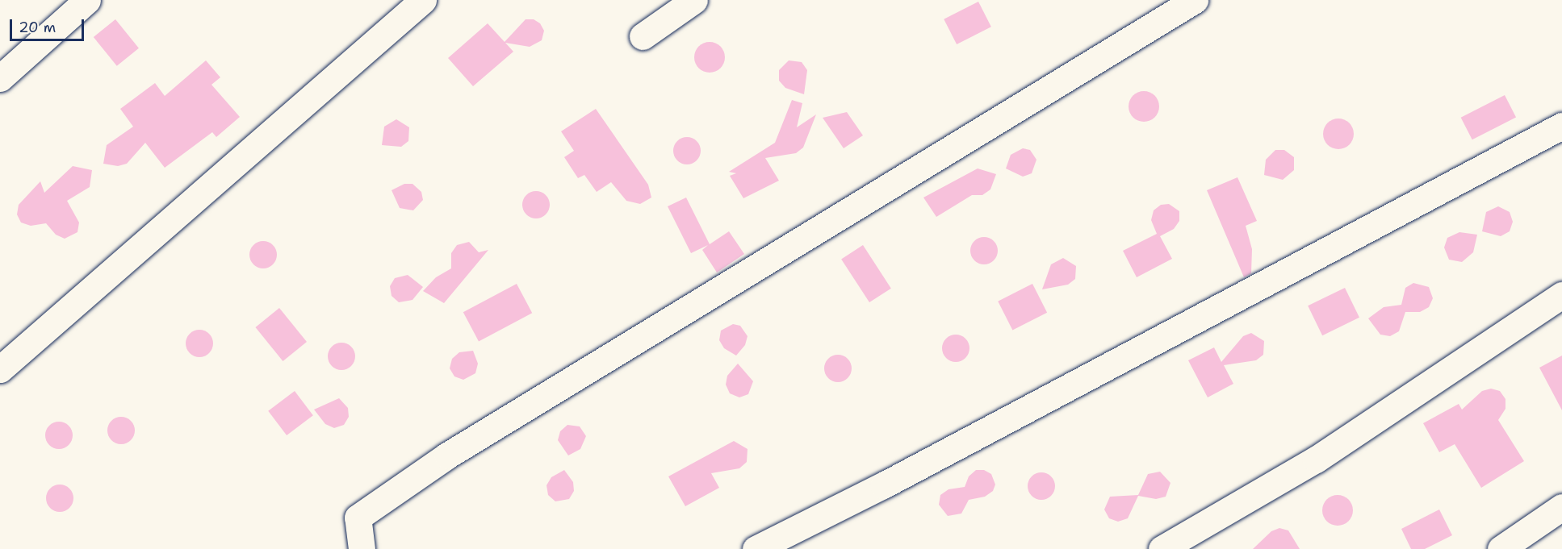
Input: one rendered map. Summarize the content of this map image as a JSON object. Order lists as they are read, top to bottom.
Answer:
{
  "scale_bar": "20 m"
}
